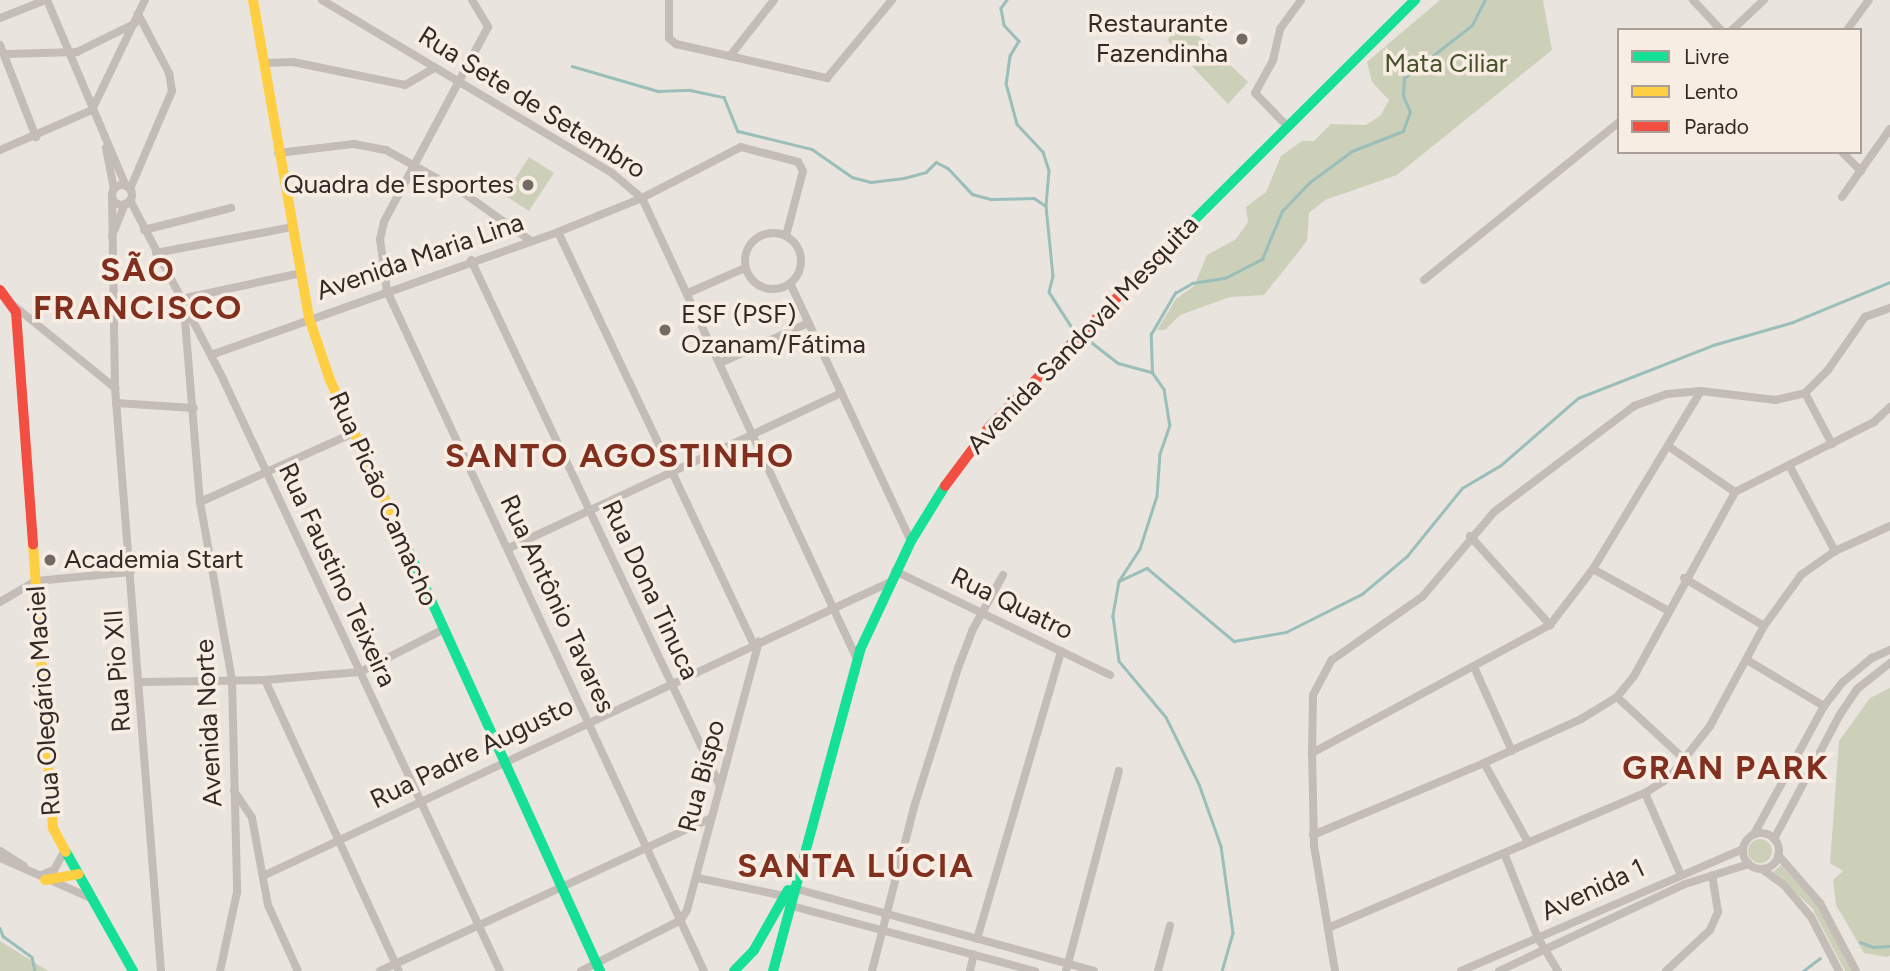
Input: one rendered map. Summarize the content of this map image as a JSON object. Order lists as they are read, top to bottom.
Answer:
{
  "streets": {
    "street": [
      "Rua Sete de Setembro",
      "Avenida Maria Lina",
      "Avenida Sandoval Mesquita",
      "Rua Picão Camacho",
      "Rua Faustino Teixeira",
      "Rua Dona Tinuca",
      "Rua Antônio Tavares",
      "Rua Quatro",
      "Rua Pio XII",
      "Rua Olegário Maciel",
      "Avenida Norte",
      "Rua Padre Augusto",
      "Rua Bispo",
      "Avenida 1"
    ]
  },
  "crossings": [
    ["Rua Sete de Setembro", "Avenida Maria Lina"],
    ["Rua Sete de Setembro", "Avenida Sandoval Mesquita"],
    ["Rua Sete de Setembro", "Rua Antônio Tavares"],
    ["Rua Sete de Setembro", "Rua Padre Augusto"],
    ["Avenida Maria Lina", "Rua Picão Camacho"],
    ["Avenida Maria Lina", "Rua Faustino Teixeira"],
    ["Avenida Maria Lina", "Rua Dona Tinuca"],
    ["Avenida Maria Lina", "Rua Antônio Tavares"],
    ["Avenida Sandoval Mesquita", "Rua Quatro"],
    ["Avenida Sandoval Mesquita", "Rua Padre Augusto"],
    ["Rua Picão Camacho", "Rua Padre Augusto"],
    ["Rua Faustino Teixeira", "Rua Pio XII"],
    ["Rua Faustino Teixeira", "Avenida Norte"],
    ["Rua Faustino Teixeira", "Rua Padre Augusto"],
    ["Rua Dona Tinuca", "Rua Padre Augusto"],
    ["Rua Dona Tinuca", "Rua Bispo"],
    ["Rua Antônio Tavares", "Rua Padre Augusto"],
    ["Rua Antônio Tavares", "Rua Bispo"],
    ["Rua Padre Augusto", "Rua Bispo"]
  ],
  "districts": [
    "SÃO FRANCISCO",
    "SANTO AGOSTINHO",
    "GRAN PARK",
    "SANTA LÚCIA"
  ],
  "parks": ["Mata Ciliar"],
  "places": [
    "Restaurante Fazendinha",
    "Quadra de Esportes",
    "ESF (PSF) Ozanam/Fátima",
    "Academia Start"
  ],
  "legend": ["Livre", "Lento", "Parado"]
}
